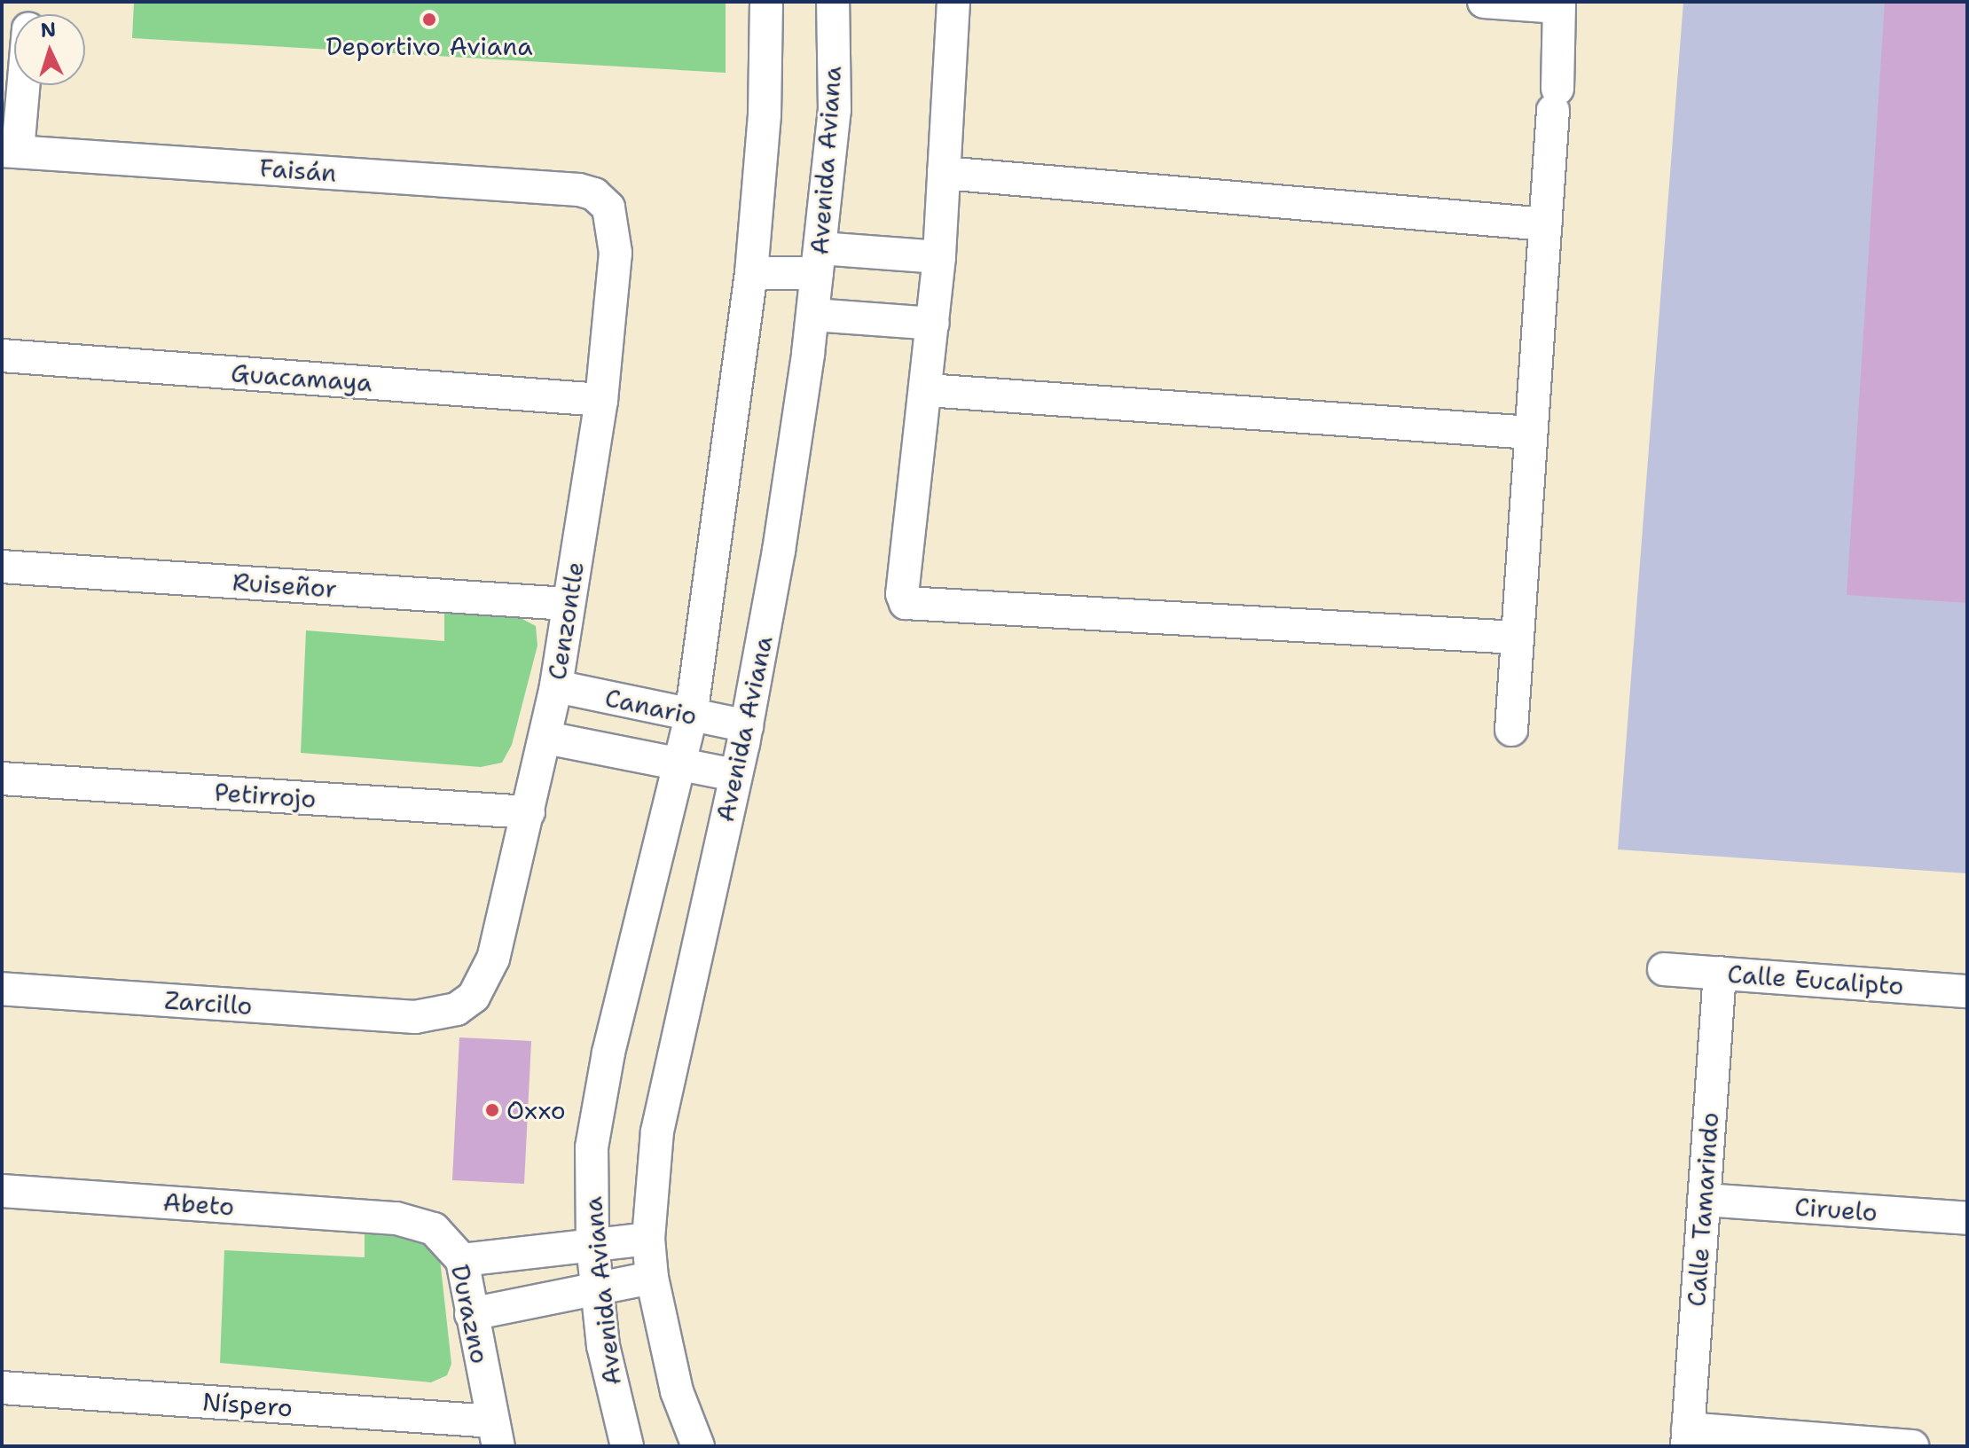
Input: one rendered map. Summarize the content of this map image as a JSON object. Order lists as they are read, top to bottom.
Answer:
{
  "streets": {
    "street": [
      "Avenida Aviana",
      "Faisán",
      "Guacamaya",
      "Ruiseñor",
      "Cenzontle",
      "Canario",
      "Petirrojo",
      "Calle Eucalipto",
      "Zarcillo",
      "Abeto",
      "Calle Tamarindo",
      "Ciruelo",
      "Durazno",
      "Níspero"
    ]
  },
  "crossings": [
    ["Avenida Aviana", "Canario"],
    ["Faisán", "Cenzontle"],
    ["Guacamaya", "Cenzontle"],
    ["Ruiseñor", "Cenzontle"],
    ["Cenzontle", "Canario"],
    ["Cenzontle", "Petirrojo"],
    ["Cenzontle", "Zarcillo"],
    ["Calle Eucalipto", "Calle Tamarindo"],
    ["Abeto", "Durazno"],
    ["Calle Tamarindo", "Ciruelo"],
    ["Durazno", "Níspero"]
  ],
  "places": ["Deportivo Aviana", "Oxxo"],
  "north": "top"
}
